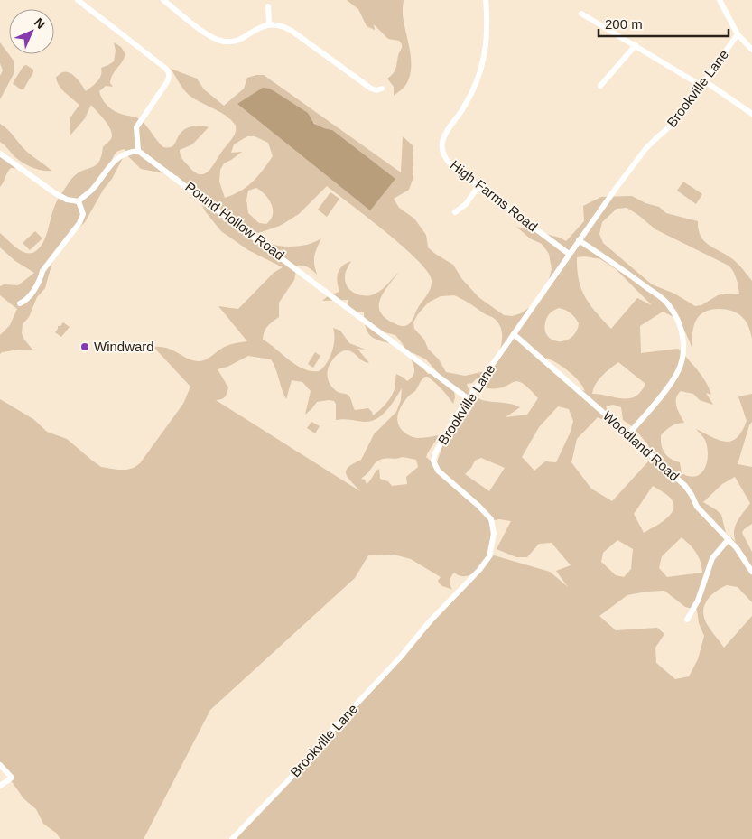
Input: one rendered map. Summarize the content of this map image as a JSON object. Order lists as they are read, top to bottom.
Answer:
{
  "streets": {
    "street": [
      "Brookville Lane",
      "High Farms Road",
      "Pound Hollow Road",
      "Woodland Road"
    ]
  },
  "crossings": [
    ["Brookville Lane", "High Farms Road"],
    ["Brookville Lane", "Pound Hollow Road"],
    ["Brookville Lane", "Woodland Road"]
  ],
  "places": ["Windward"],
  "scale_bar": "200 m",
  "north": "top right"
}
